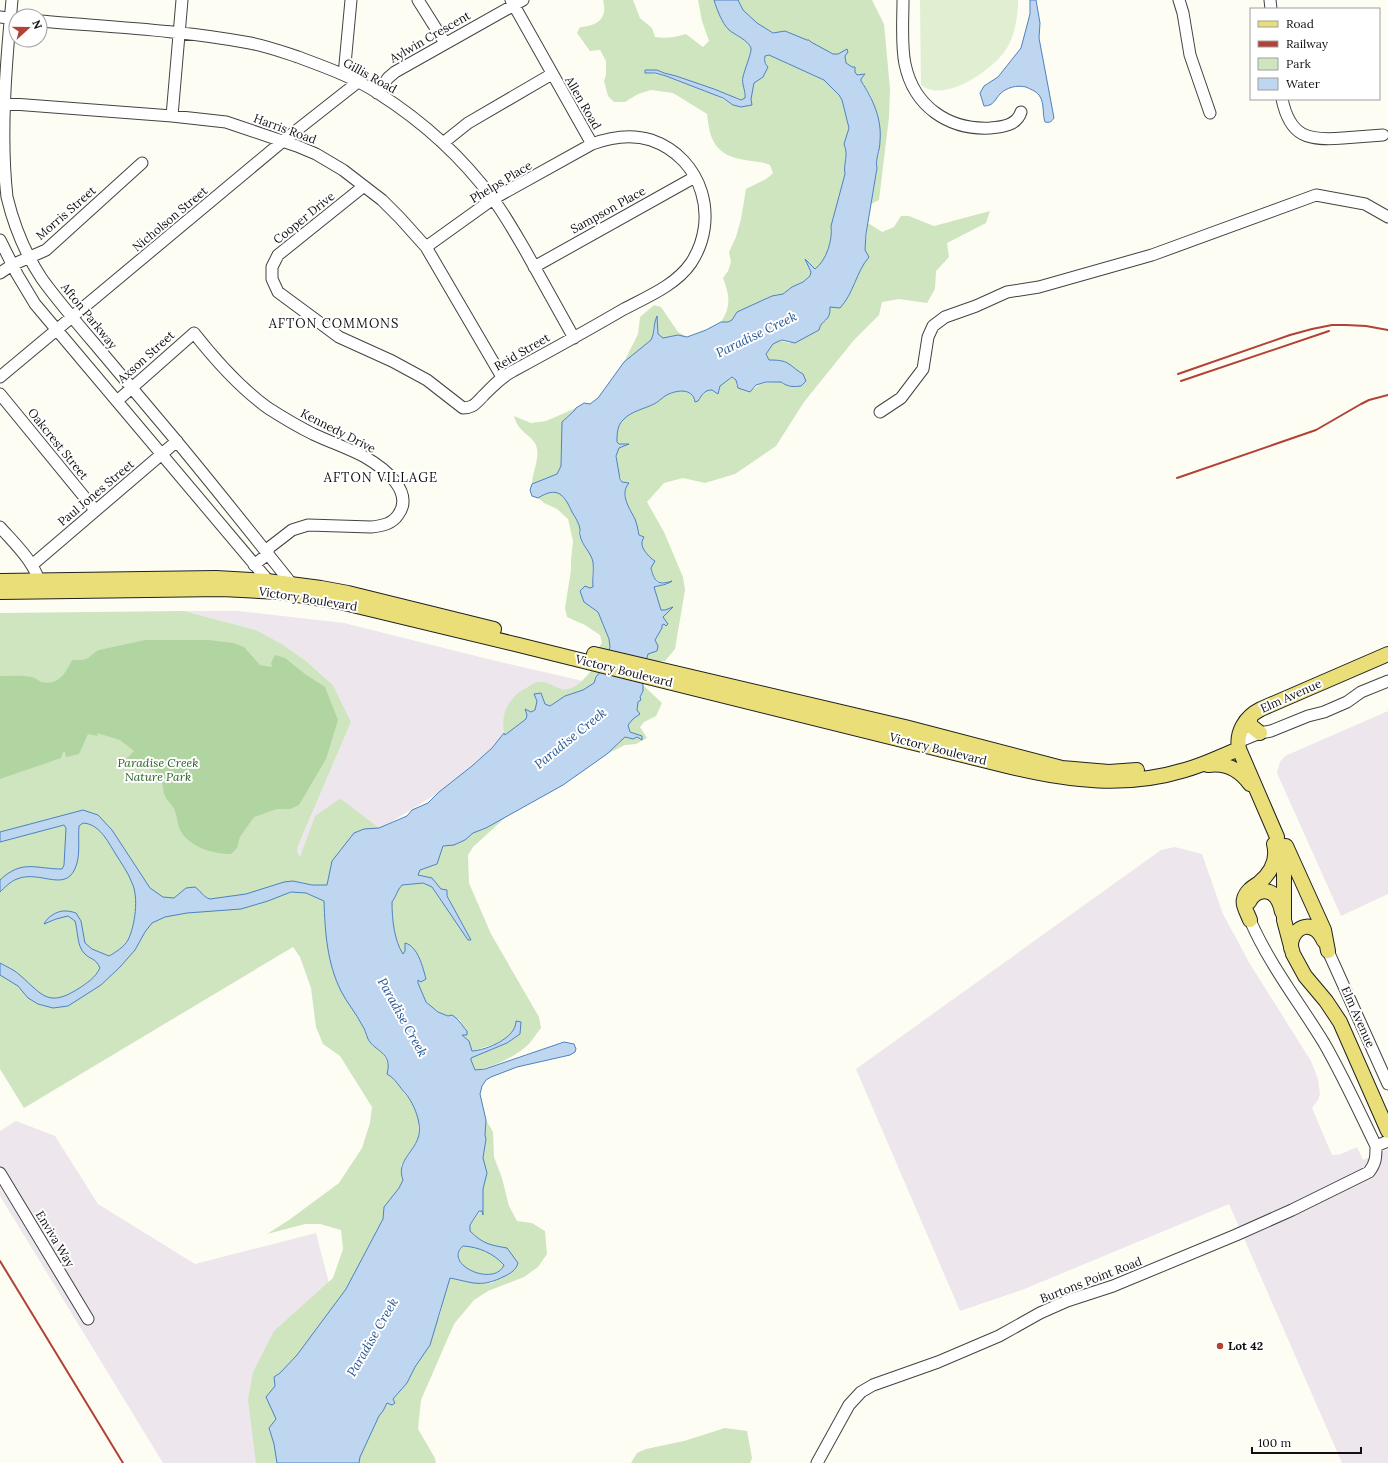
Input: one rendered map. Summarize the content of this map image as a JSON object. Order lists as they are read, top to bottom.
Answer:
{
  "streets": {
    "main road": ["Victory Boulevard", "Elm Avenue"],
    "street": [
      "Aylwin Crescent",
      "Gillis Road",
      "Allen Road",
      "Harris Road",
      "Phelps Place",
      "Sampson Place",
      "Morris Street",
      "Cooper Drive",
      "Nicholson Street",
      "Afton Parkway",
      "Reid Street",
      "Axson Street",
      "Kennedy Drive",
      "Oakcrest Street",
      "Paul Jones Street",
      "Enviva Way",
      "Burtons Point Road"
    ]
  },
  "crossings": [
    ["Aylwin Crescent", "Gillis Road"],
    ["Aylwin Crescent", "Allen Road"],
    ["Gillis Road", "Allen Road"],
    ["Gillis Road", "Phelps Place"],
    ["Gillis Road", "Sampson Place"],
    ["Gillis Road", "Nicholson Street"],
    ["Gillis Road", "Reid Street"],
    ["Allen Road", "Phelps Place"],
    ["Allen Road", "Sampson Place"],
    ["Allen Road", "Reid Street"],
    ["Harris Road", "Phelps Place"],
    ["Harris Road", "Cooper Drive"],
    ["Harris Road", "Nicholson Street"],
    ["Harris Road", "Afton Parkway"],
    ["Harris Road", "Reid Street"],
    ["Morris Street", "Afton Parkway"],
    ["Cooper Drive", "Reid Street"],
    ["Nicholson Street", "Afton Parkway"],
    ["Afton Parkway", "Axson Street"],
    ["Afton Parkway", "Kennedy Drive"],
    ["Afton Parkway", "Paul Jones Street"],
    ["Afton Parkway", "Victory Boulevard"],
    ["Axson Street", "Kennedy Drive"],
    ["Oakcrest Street", "Paul Jones Street"],
    ["Victory Boulevard", "Elm Avenue"]
  ],
  "districts": ["AFTON COMMONS", "AFTON VILLAGE"],
  "water": ["Paradise Creek"],
  "parks": ["Paradise Creek Nature Park"],
  "places": ["Lot 42"],
  "legend": [
    "Road",
    "Railway",
    "Park",
    "Water"
  ],
  "scale_bar": "100 m",
  "north": "right"
}
